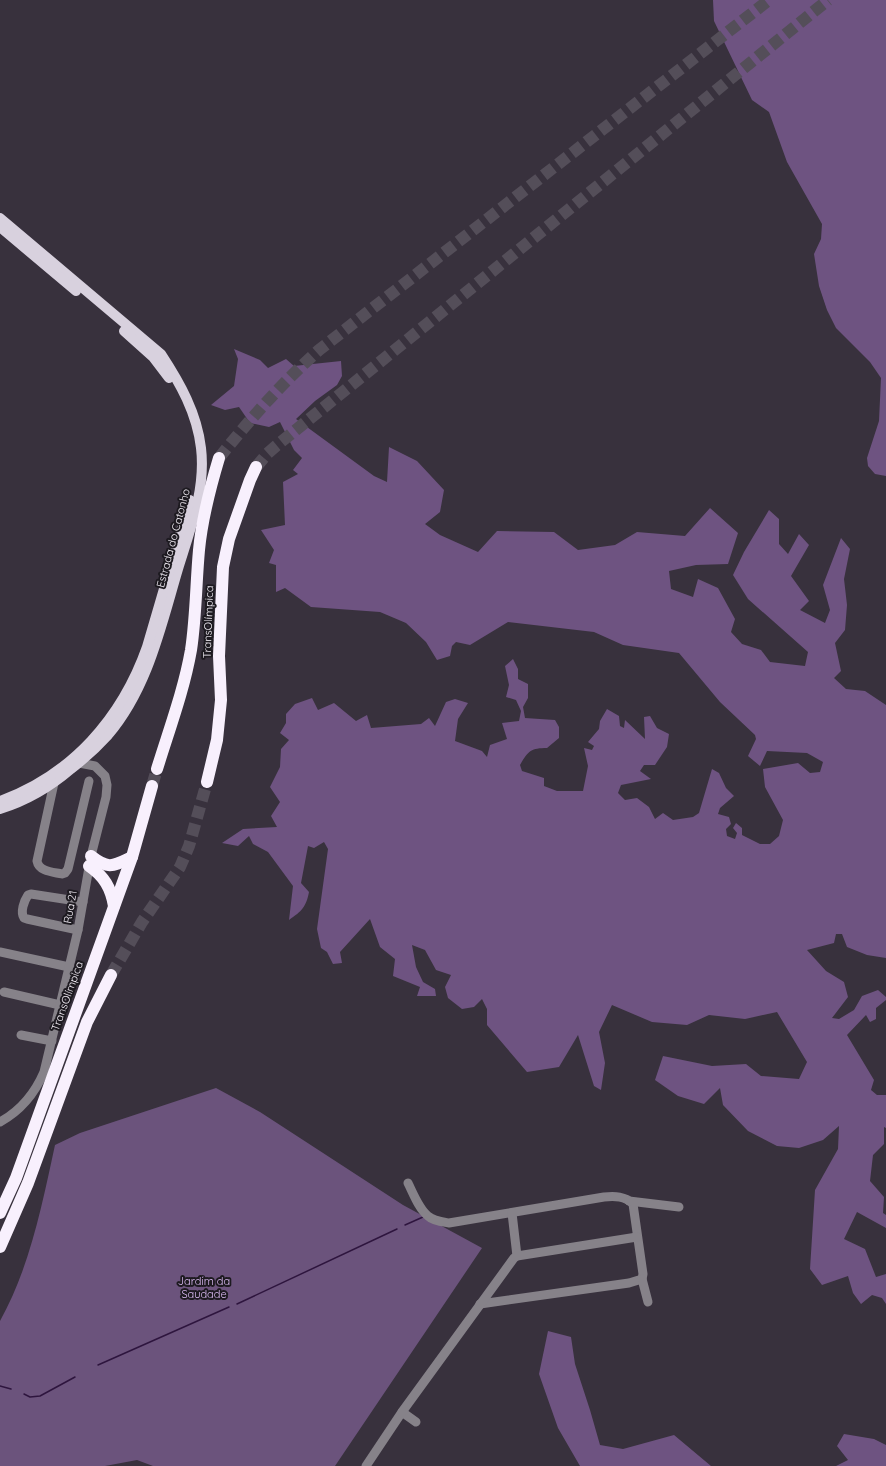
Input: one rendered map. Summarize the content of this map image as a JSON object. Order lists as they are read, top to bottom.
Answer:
{
  "streets": {
    "highway": ["TransOlímpica"],
    "main road": ["Estrada do Catonho"],
    "street": ["Rua 21"]
  },
  "parks": ["Jardim da Saudade"]
}
